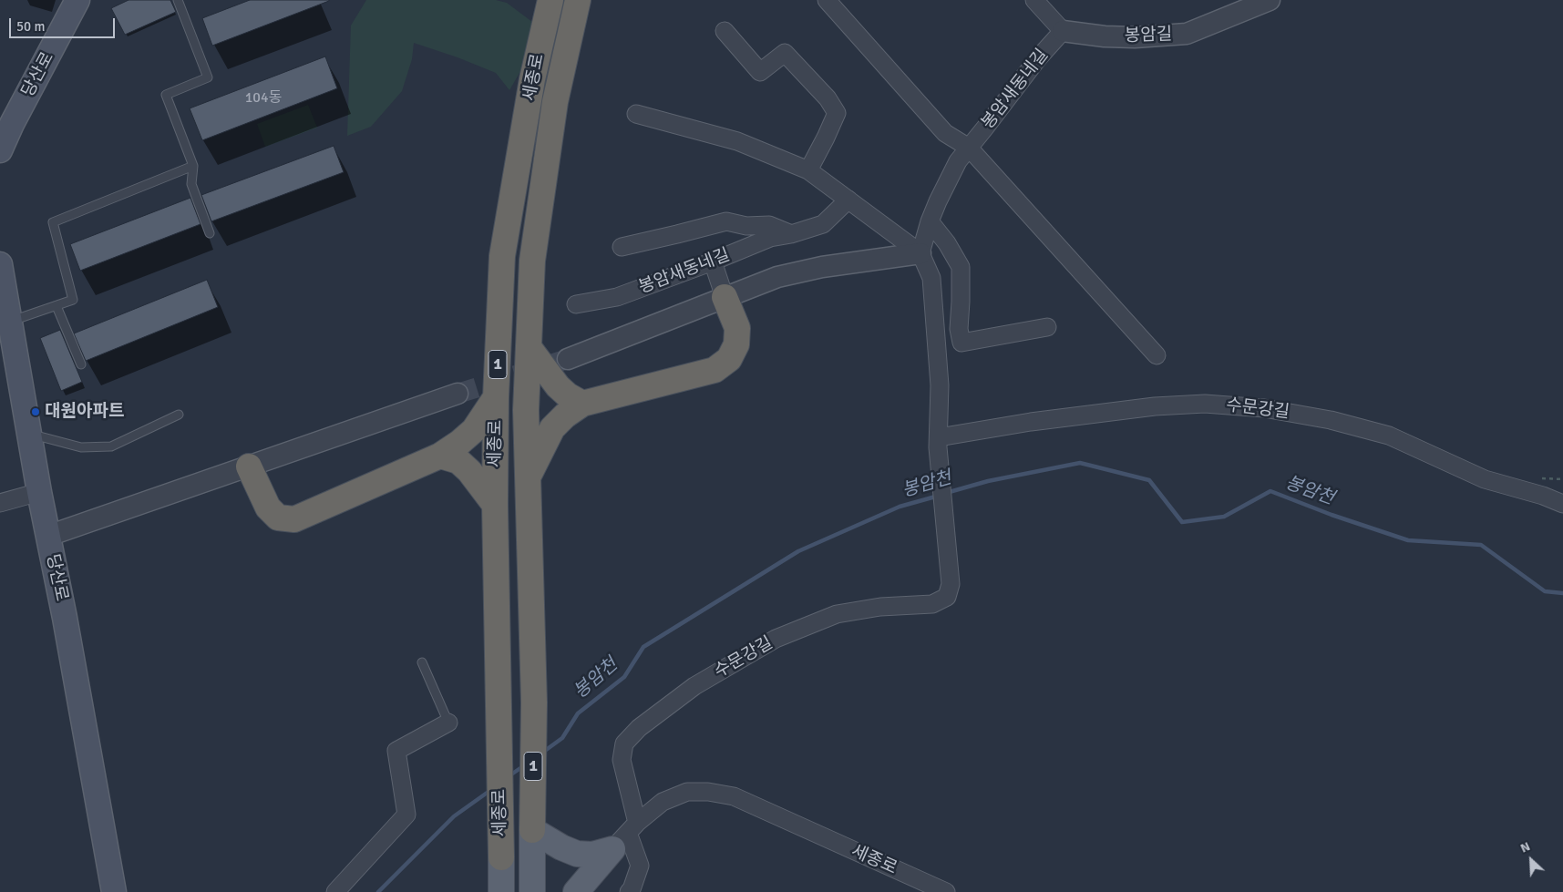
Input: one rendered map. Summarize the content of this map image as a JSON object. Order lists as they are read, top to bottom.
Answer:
{
  "streets": {
    "highway": ["세종로", "1"],
    "main road": ["당산로"],
    "street": ["봉암길", "봉암새동네길", "수문강길"]
  },
  "crossings": [
    ["봉암길", "봉암새동네길"],
    ["세종로", "수문강길"]
  ],
  "water": ["봉암천"],
  "places": ["대원아파트"],
  "house_numbers": ["104동"],
  "scale_bar": "50 m",
  "north": "top left"
}
